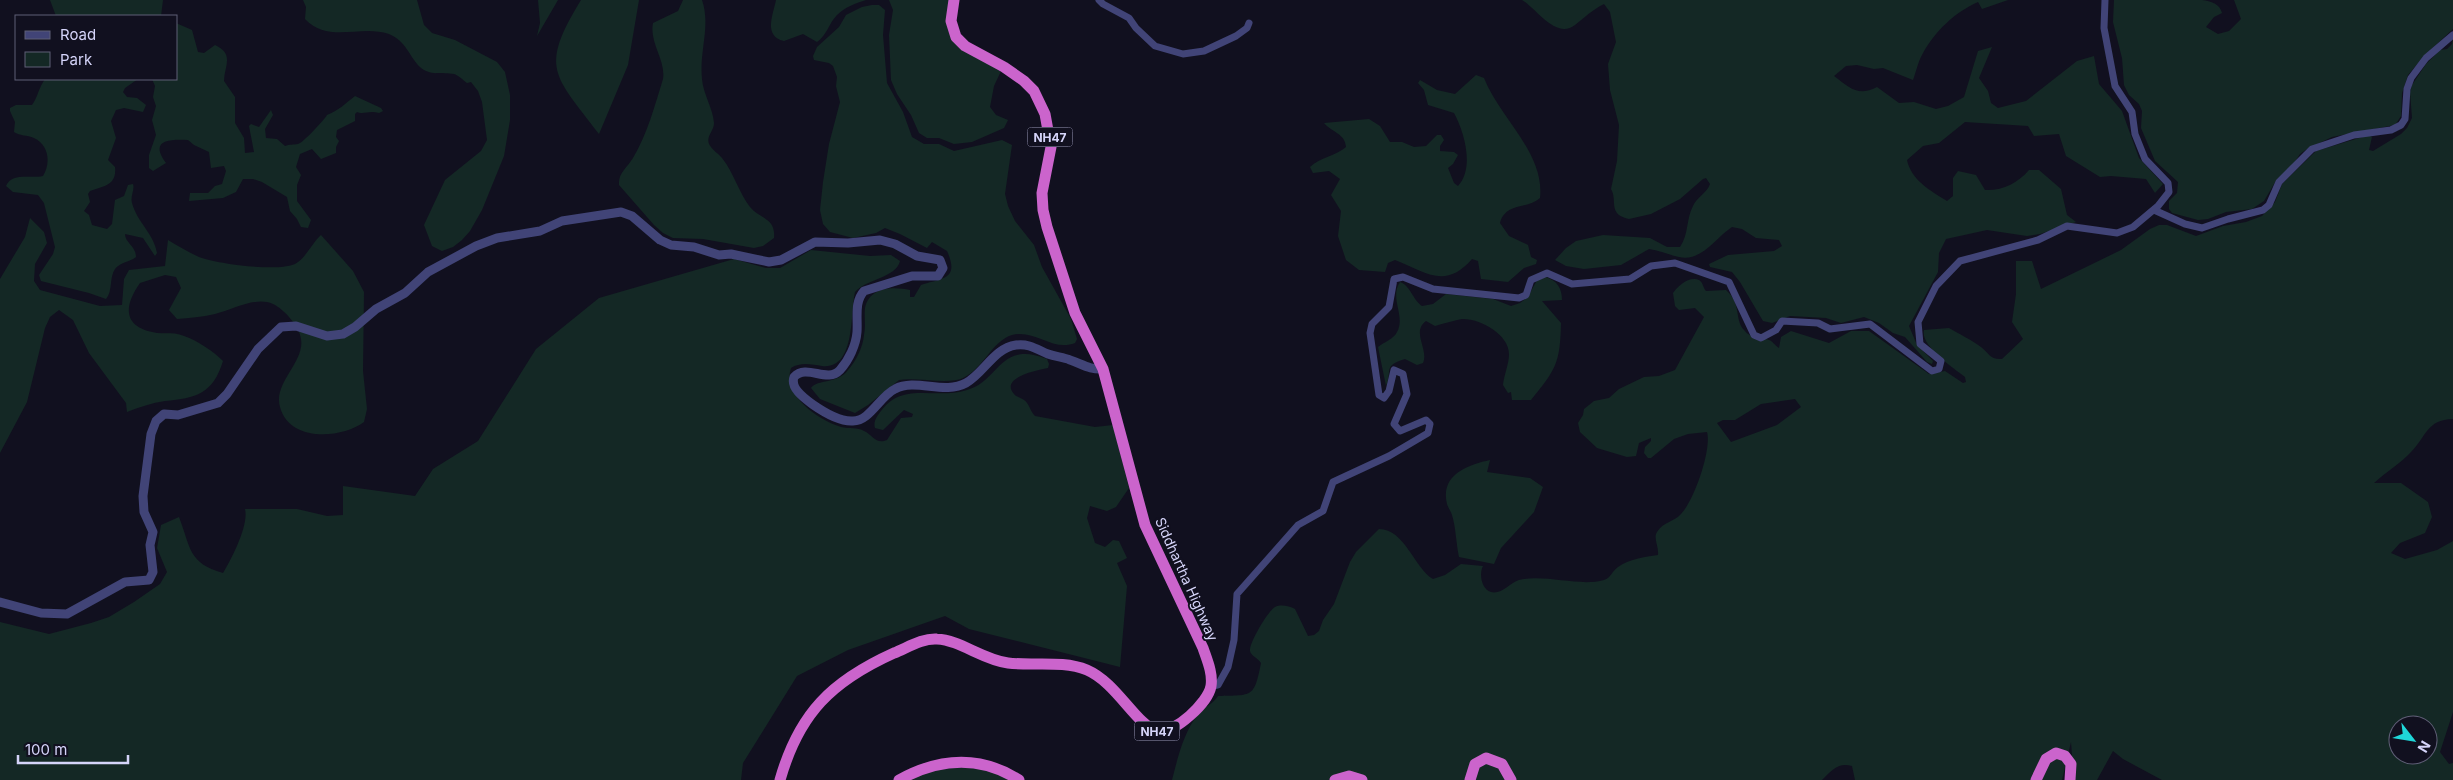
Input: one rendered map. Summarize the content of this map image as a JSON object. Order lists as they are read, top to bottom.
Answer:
{
  "streets": {
    "highway": ["NH47", "Siddhartha Highway"]
  },
  "crossings": [
    ["NH47", "Siddhartha Highway"]
  ],
  "legend": ["Road", "Park"],
  "scale_bar": "100 m",
  "north": "bottom right"
}
